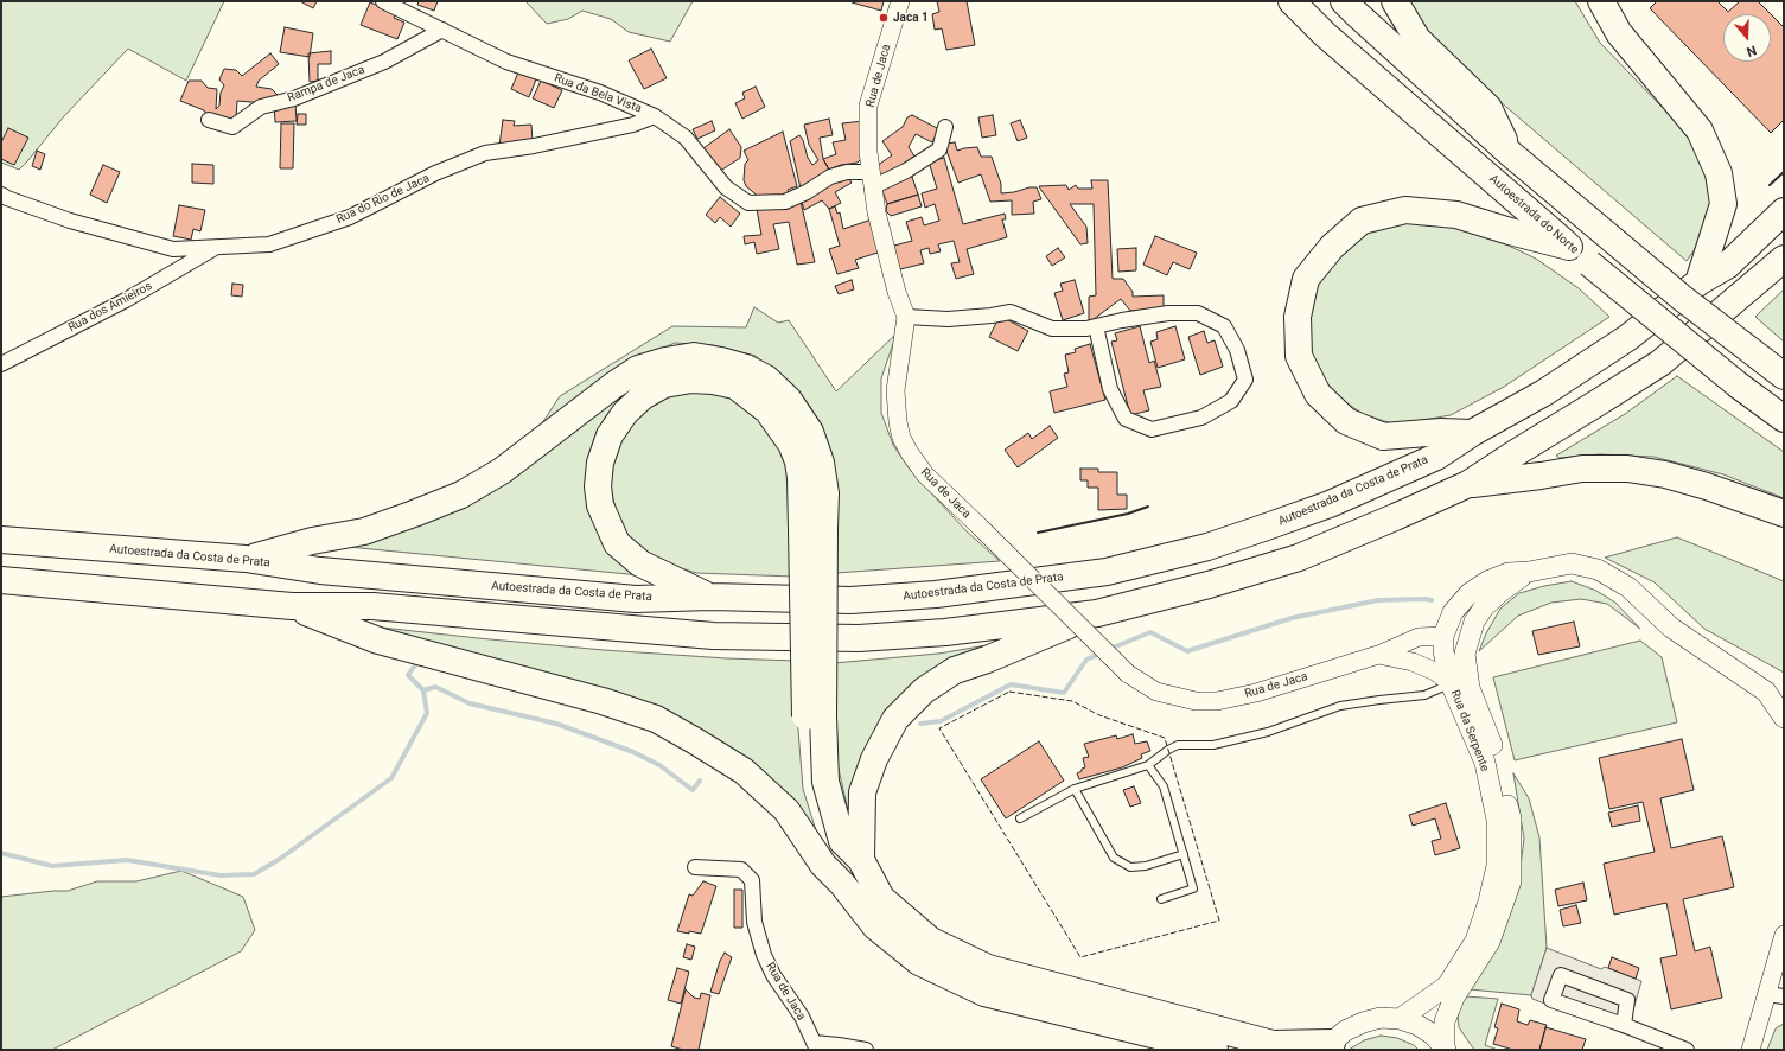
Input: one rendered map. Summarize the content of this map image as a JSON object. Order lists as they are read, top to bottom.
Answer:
{
  "streets": {
    "highway": ["Autoestrada do Norte", "Autoestrada da Costa de Prata"],
    "main road": ["Rua de Jaca", "Rua da Serpente"],
    "street": [
      "Rampa de Jaca",
      "Rua da Bela Vista",
      "Rua do Rio de Jaca",
      "Rua dos Amieiros"
    ]
  },
  "crossings": [
    ["Rua de Jaca", "Rua da Bela Vista"],
    ["Rua de Jaca", "Rua da Serpente"],
    ["Rampa de Jaca", "Rua da Bela Vista"],
    ["Rua da Bela Vista", "Rua do Rio de Jaca"],
    ["Rua do Rio de Jaca", "Rua dos Amieiros"]
  ],
  "places": ["Jaca 1"],
  "north": "bottom"
}
